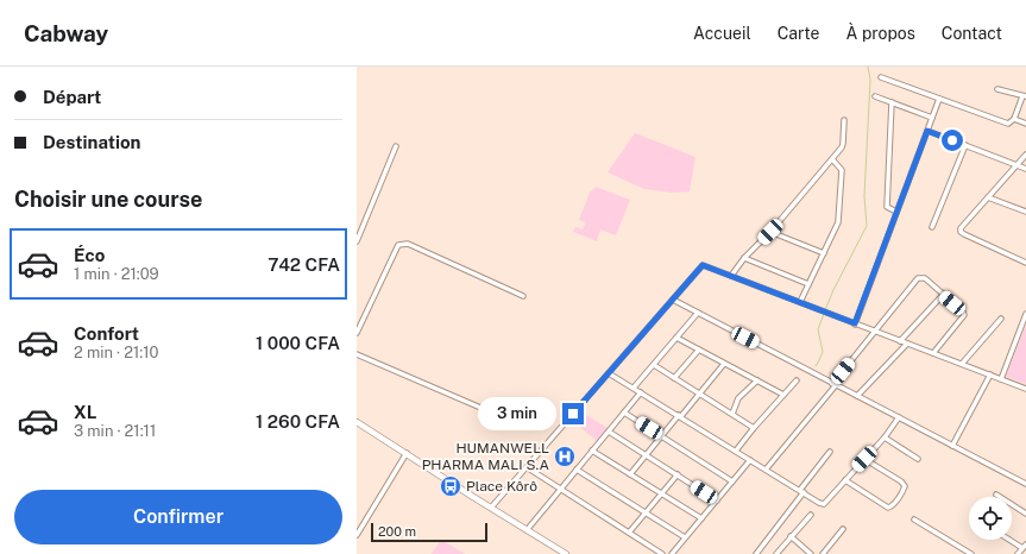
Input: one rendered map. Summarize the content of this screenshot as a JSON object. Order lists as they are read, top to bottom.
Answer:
{
  "places": {
    "hospital": ["HUMANWELL PHARMA MALI S.A"],
    "bus stop": ["Place Kôrô"]
  },
  "scale_bar": "200 m",
  "page": {
    "header": "Cabway",
    "nav": [
      "Accueil",
      "Carte",
      "À propos",
      "Contact"
    ],
    "banner": ["Départ", "Destination"],
    "heading": "Choisir une course",
    "list": [
      {
        "name": "Éco",
        "note": "1 min · 21:09",
        "value": "742 CFA"
      },
      {
        "name": "Confort",
        "note": "2 min · 21:10",
        "value": "1 000 CFA"
      },
      {
        "name": "XL",
        "note": "3 min · 21:11",
        "value": "1 260 CFA"
      }
    ],
    "bubble": "3 min",
    "buttons": "Confirmer",
    "scale": "200 m"
  }
}
